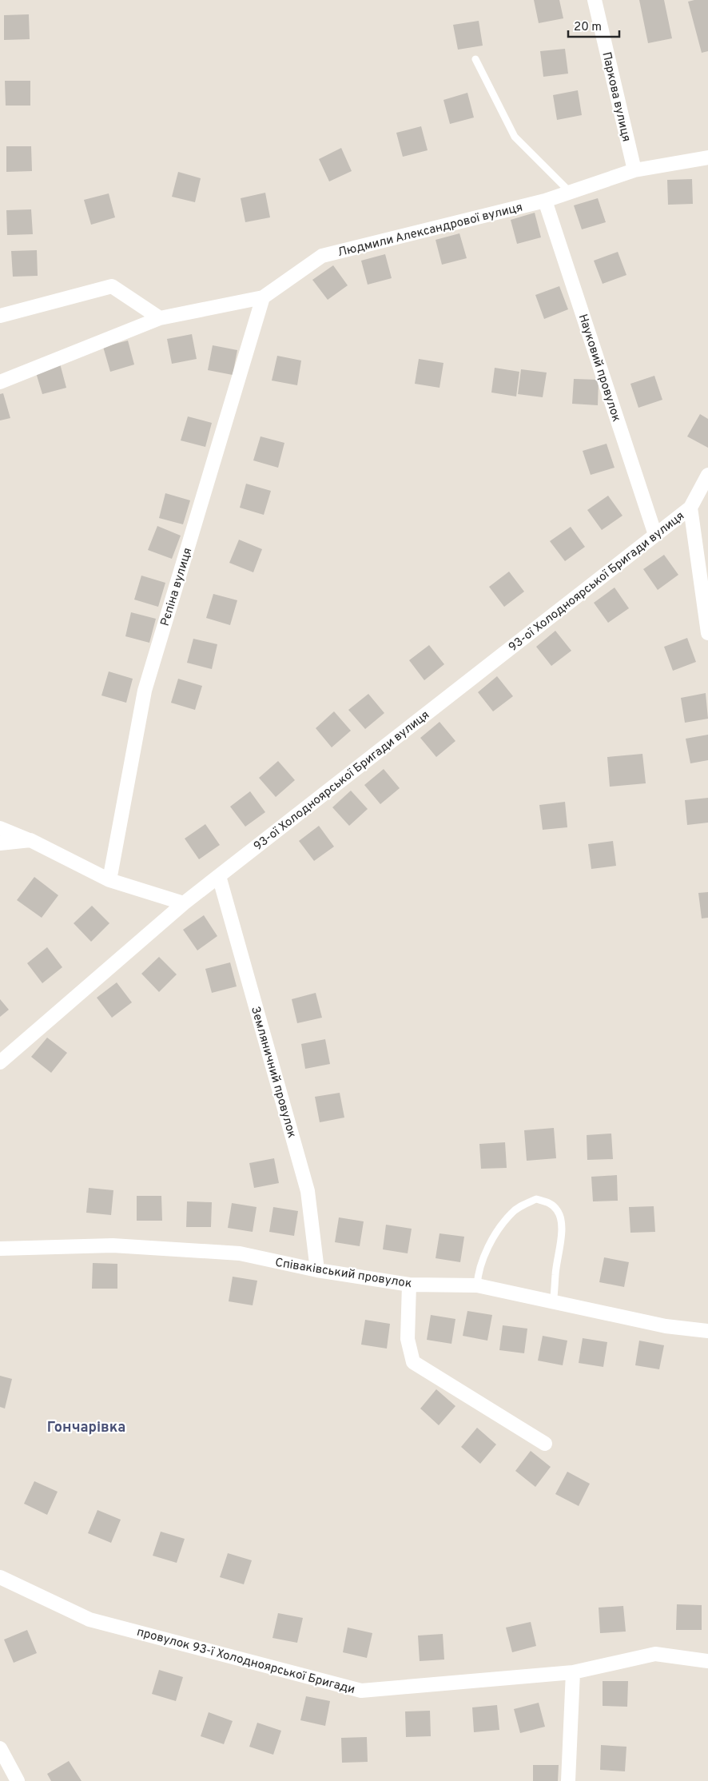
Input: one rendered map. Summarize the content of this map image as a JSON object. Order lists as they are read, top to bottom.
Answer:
{
  "streets": {
    "street": [
      "Паркова вулиця",
      "Людмили Александрової вулиця",
      "Науковий провулок",
      "93-ої Холодноярської Бригади вулиця",
      "Рєпіна вулиця",
      "Земляничний провулок",
      "Співаківський провулок",
      "провулок 93-ї Холодноярської Бригади"
    ]
  },
  "crossings": [
    ["Паркова вулиця", "Людмили Александрової вулиця"],
    ["Людмили Александрової вулиця", "Науковий провулок"],
    ["Людмили Александрової вулиця", "Рєпіна вулиця"],
    ["Науковий провулок", "93-ої Холодноярської Бригади вулиця"],
    ["93-ої Холодноярської Бригади вулиця", "Земляничний провулок"],
    ["Земляничний провулок", "Співаківський провулок"]
  ],
  "districts": ["Гончарівка"],
  "scale_bar": "20 m"
}
